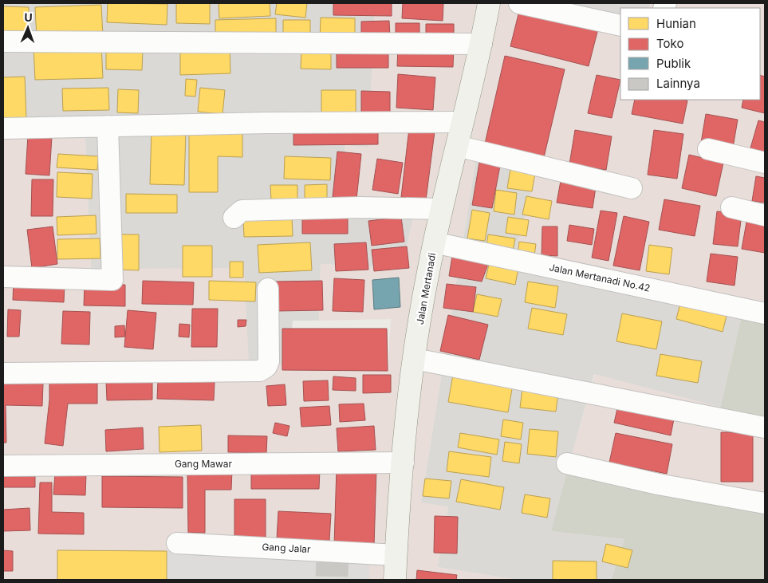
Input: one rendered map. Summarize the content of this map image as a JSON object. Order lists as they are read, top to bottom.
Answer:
{
  "streets": {
    "street": [
      "Jalan Mertanadi No.42",
      "Jalan Mertanadi",
      "Gang Mawar",
      "Gang Jalar"
    ]
  },
  "crossings": [
    ["Jalan Mertanadi No.42", "Jalan Mertanadi"],
    ["Jalan Mertanadi", "Gang Mawar"],
    ["Jalan Mertanadi", "Gang Jalar"]
  ],
  "legend": [
    "Hunian",
    "Toko",
    "Publik",
    "Lainnya"
  ],
  "north": "top"
}
